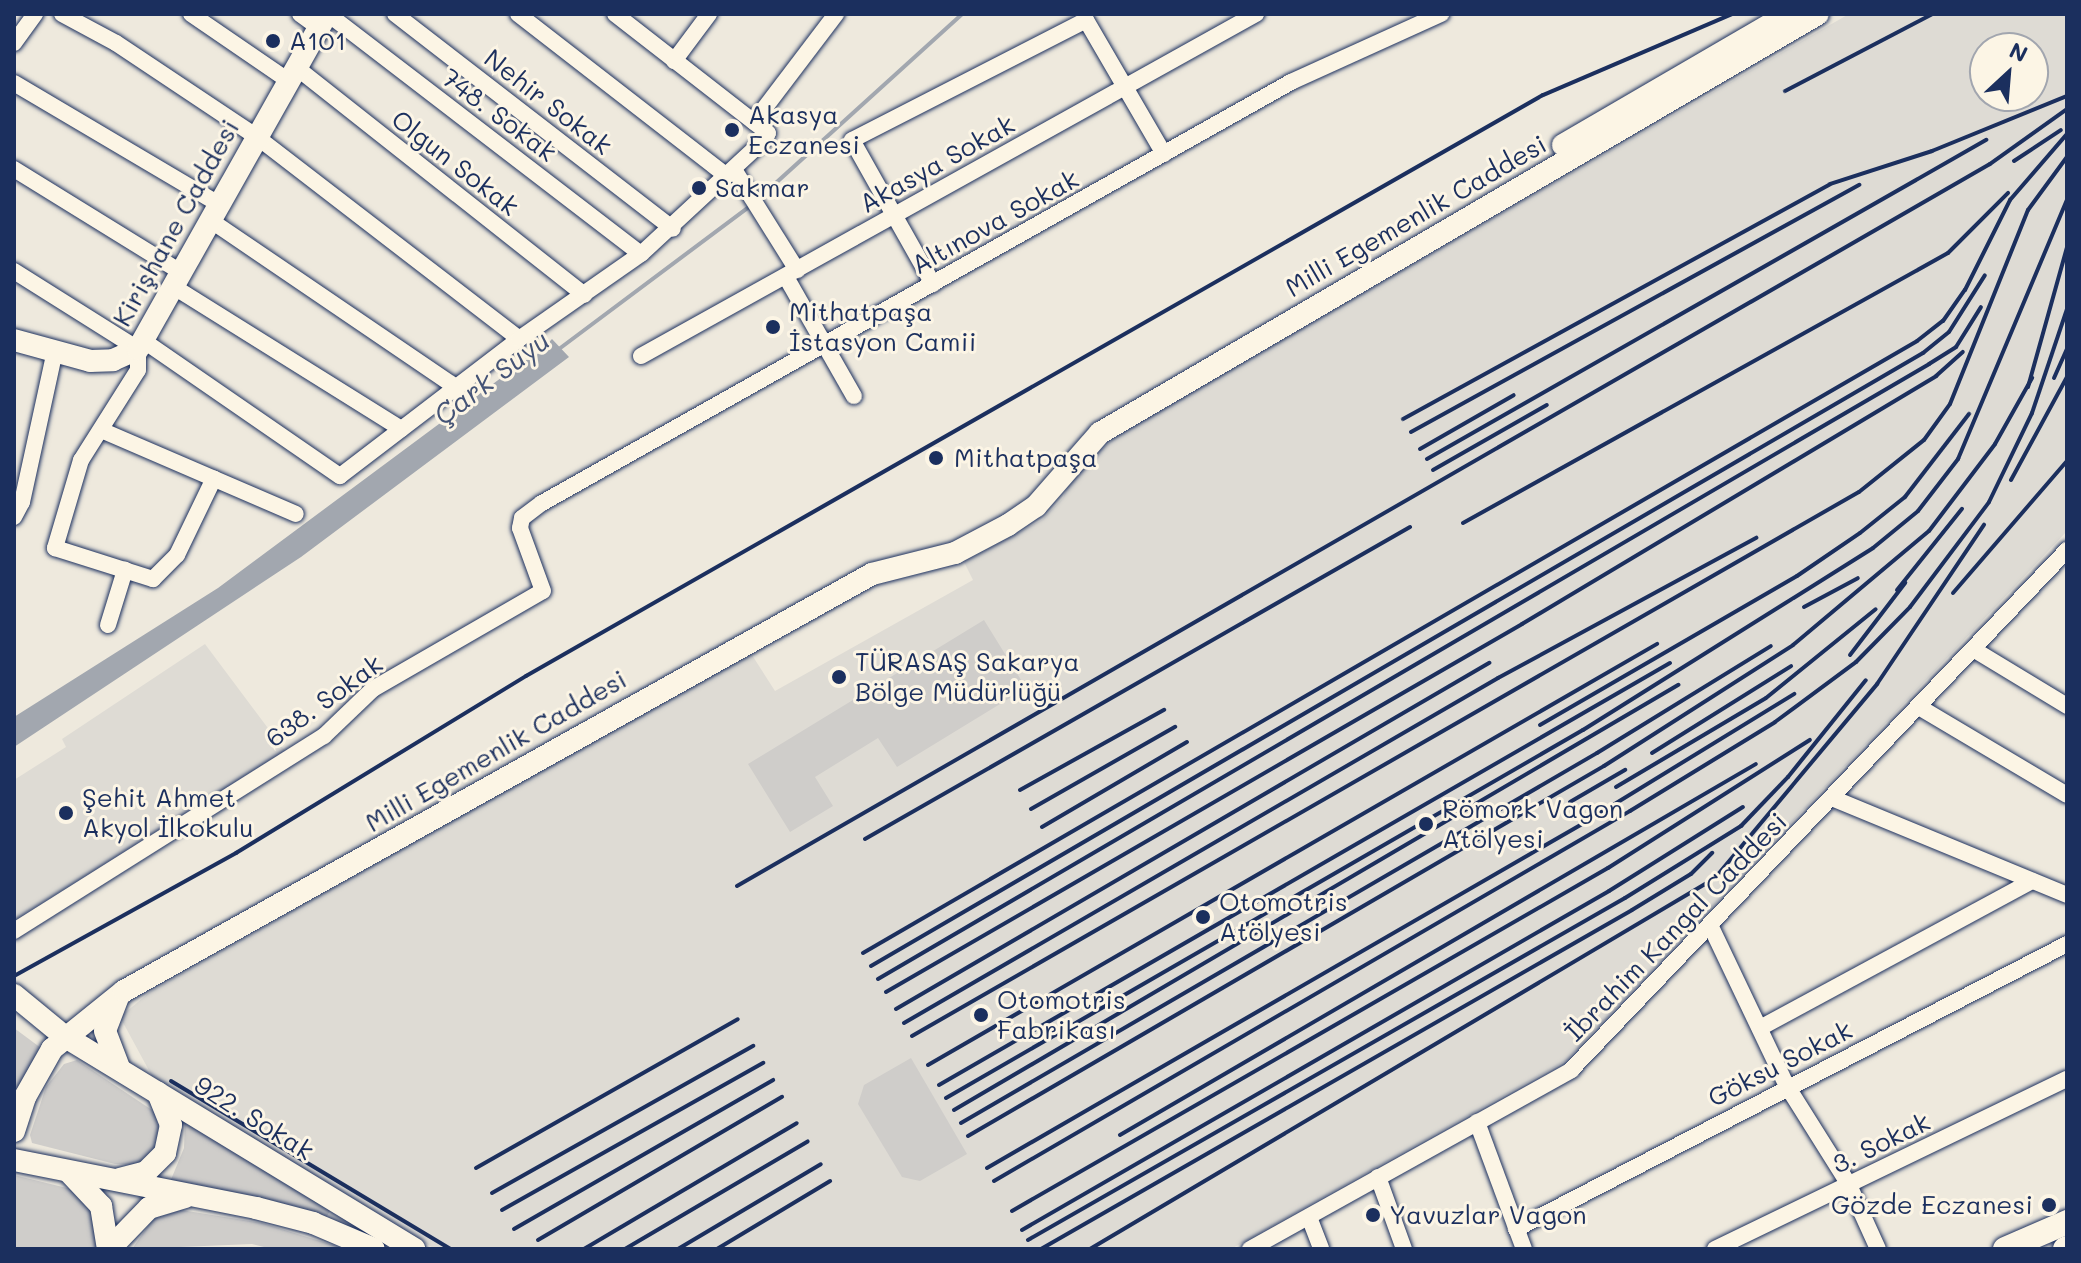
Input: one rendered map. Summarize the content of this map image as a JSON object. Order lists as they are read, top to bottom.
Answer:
{
  "streets": {
    "main road": ["Milli Egemenlik Caddesi", "Kirişhane Caddesi", "922. Sokak"],
    "street": [
      "Nehir Sokak",
      "748. Sokak",
      "Olgun Sokak",
      "Akasya Sokak",
      "Altınova Sokak",
      "638. Sokak",
      "İbrahim Kangal Caddesi",
      "Göksu Sokak",
      "3. Sokak"
    ]
  },
  "crossings": [
    ["748. Sokak", "Kirişhane Caddesi"],
    ["Olgun Sokak", "Kirişhane Caddesi"],
    ["Milli Egemenlik Caddesi", "922. Sokak"],
    ["Altınova Sokak", "638. Sokak"]
  ],
  "water": ["Çark Suyu"],
  "places": [
    "A101",
    "Akasya Eczanesi",
    "Sakmar",
    "Mithatpaşa İstasyon Camii",
    "Mithatpaşa",
    "TÜRASAŞ Sakarya Bölge Müdürlüğü",
    "Şehit Ahmet Akyol İlkokulu",
    "Römork Vagon Atölyesi",
    "Otomotris Atölyesi",
    "Otomotris Fabrikası",
    "Gözde Eczanesi",
    "Yavuzlar Vagon"
  ],
  "north": "top right"
}
